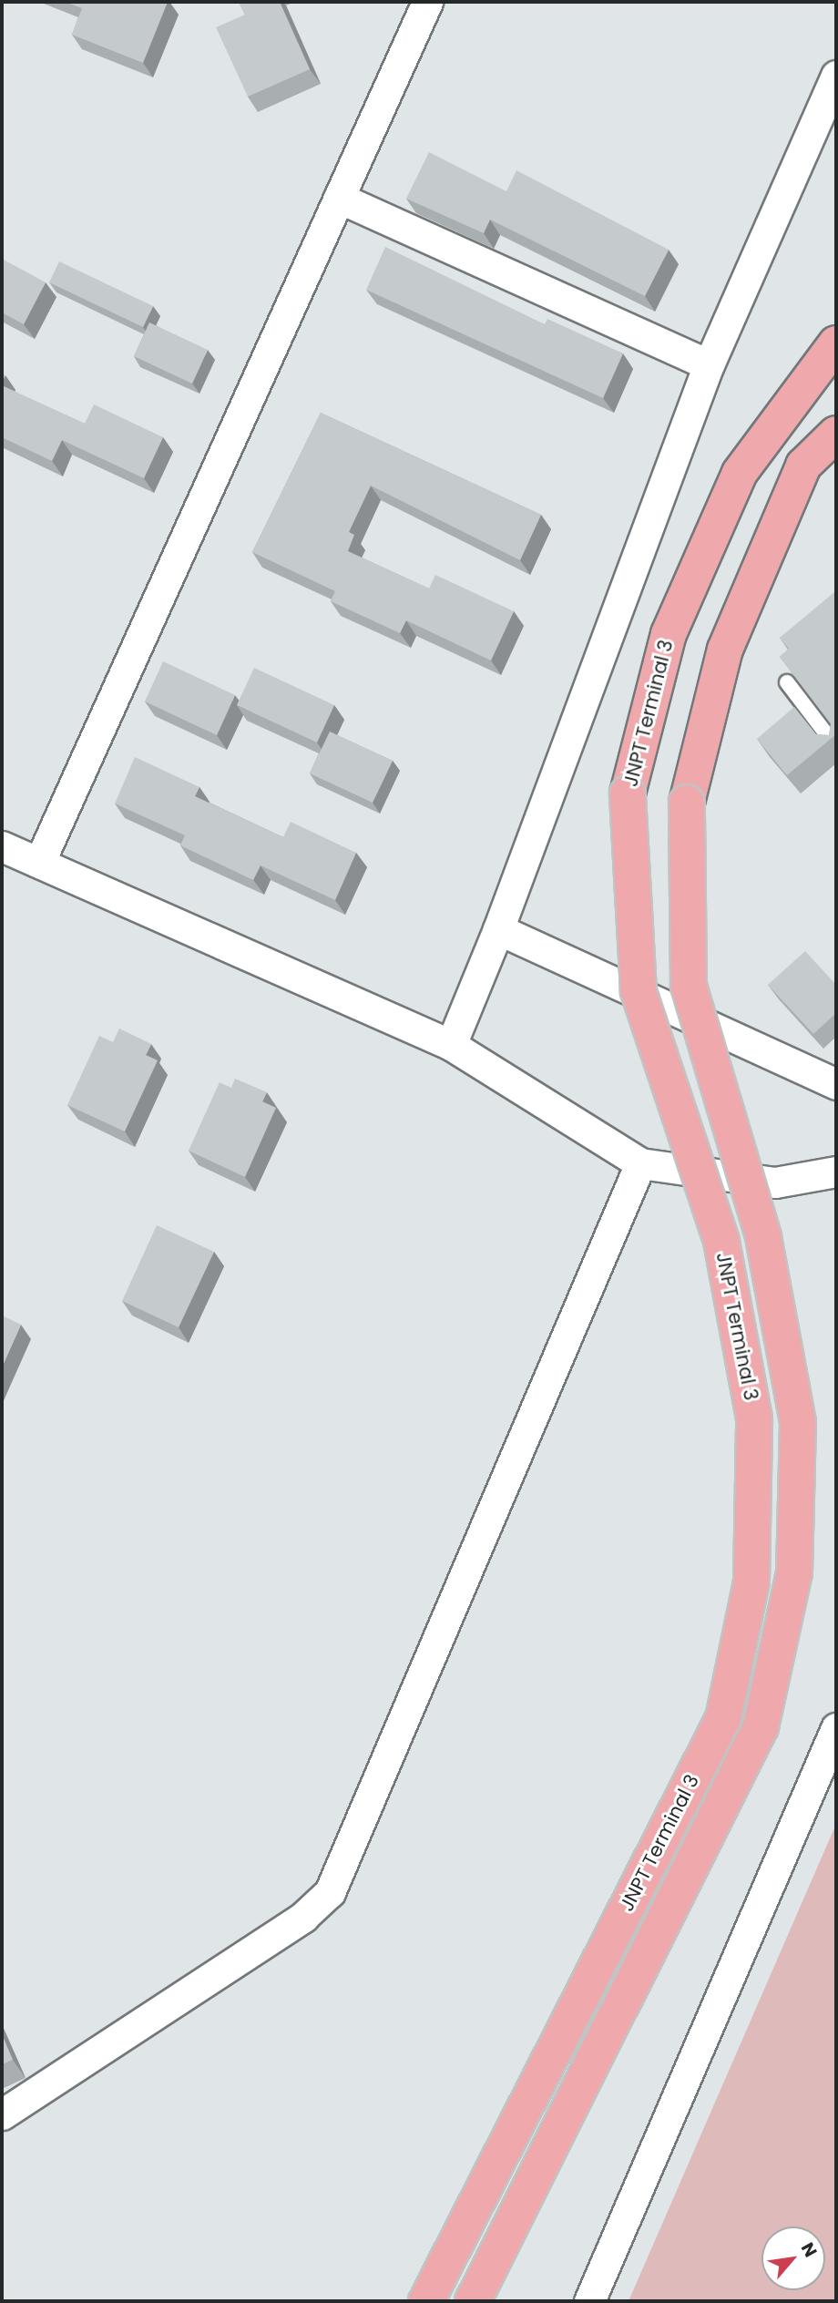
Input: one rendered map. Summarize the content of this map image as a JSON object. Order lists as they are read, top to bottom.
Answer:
{
  "streets": {
    "main road": ["JNPT Terminal 3"]
  },
  "north": "top right"
}
